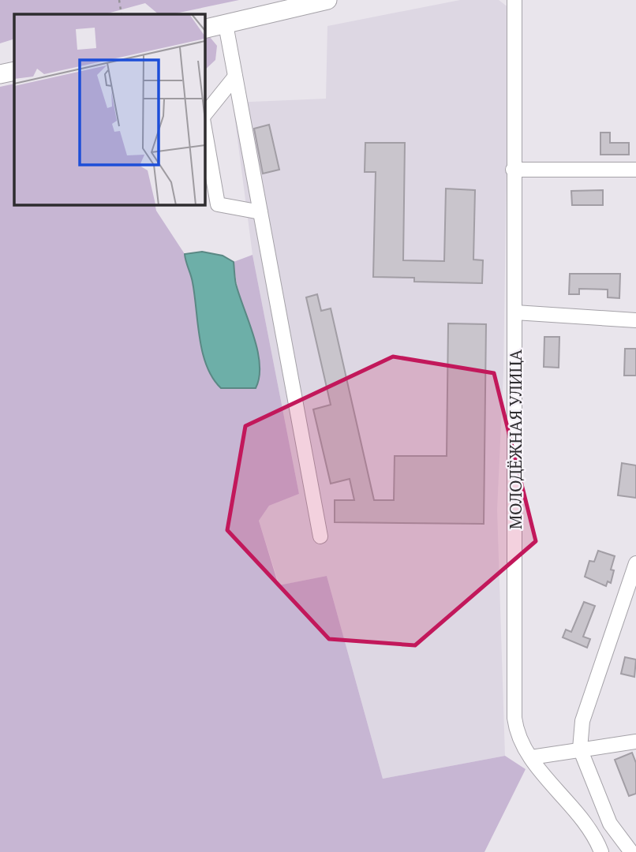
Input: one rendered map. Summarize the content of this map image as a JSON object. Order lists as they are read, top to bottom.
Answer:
{
  "streets": {
    "street": ["МОЛОДЁЖНАЯ УЛИЦА"]
  }
}
